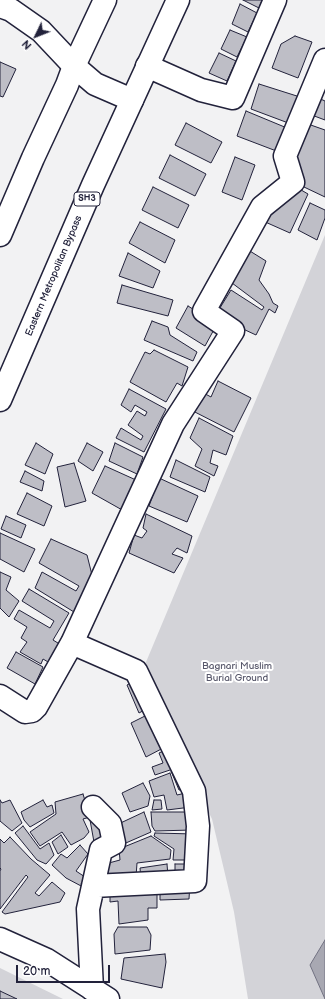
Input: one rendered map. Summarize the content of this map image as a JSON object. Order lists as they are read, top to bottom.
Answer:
{
  "streets": {
    "main road": ["SH3", "Eastern Metropolitan Bypass"]
  },
  "parks": ["Bagnari Muslim Burial Ground"],
  "scale_bar": "20 m",
  "north": "bottom left"
}
